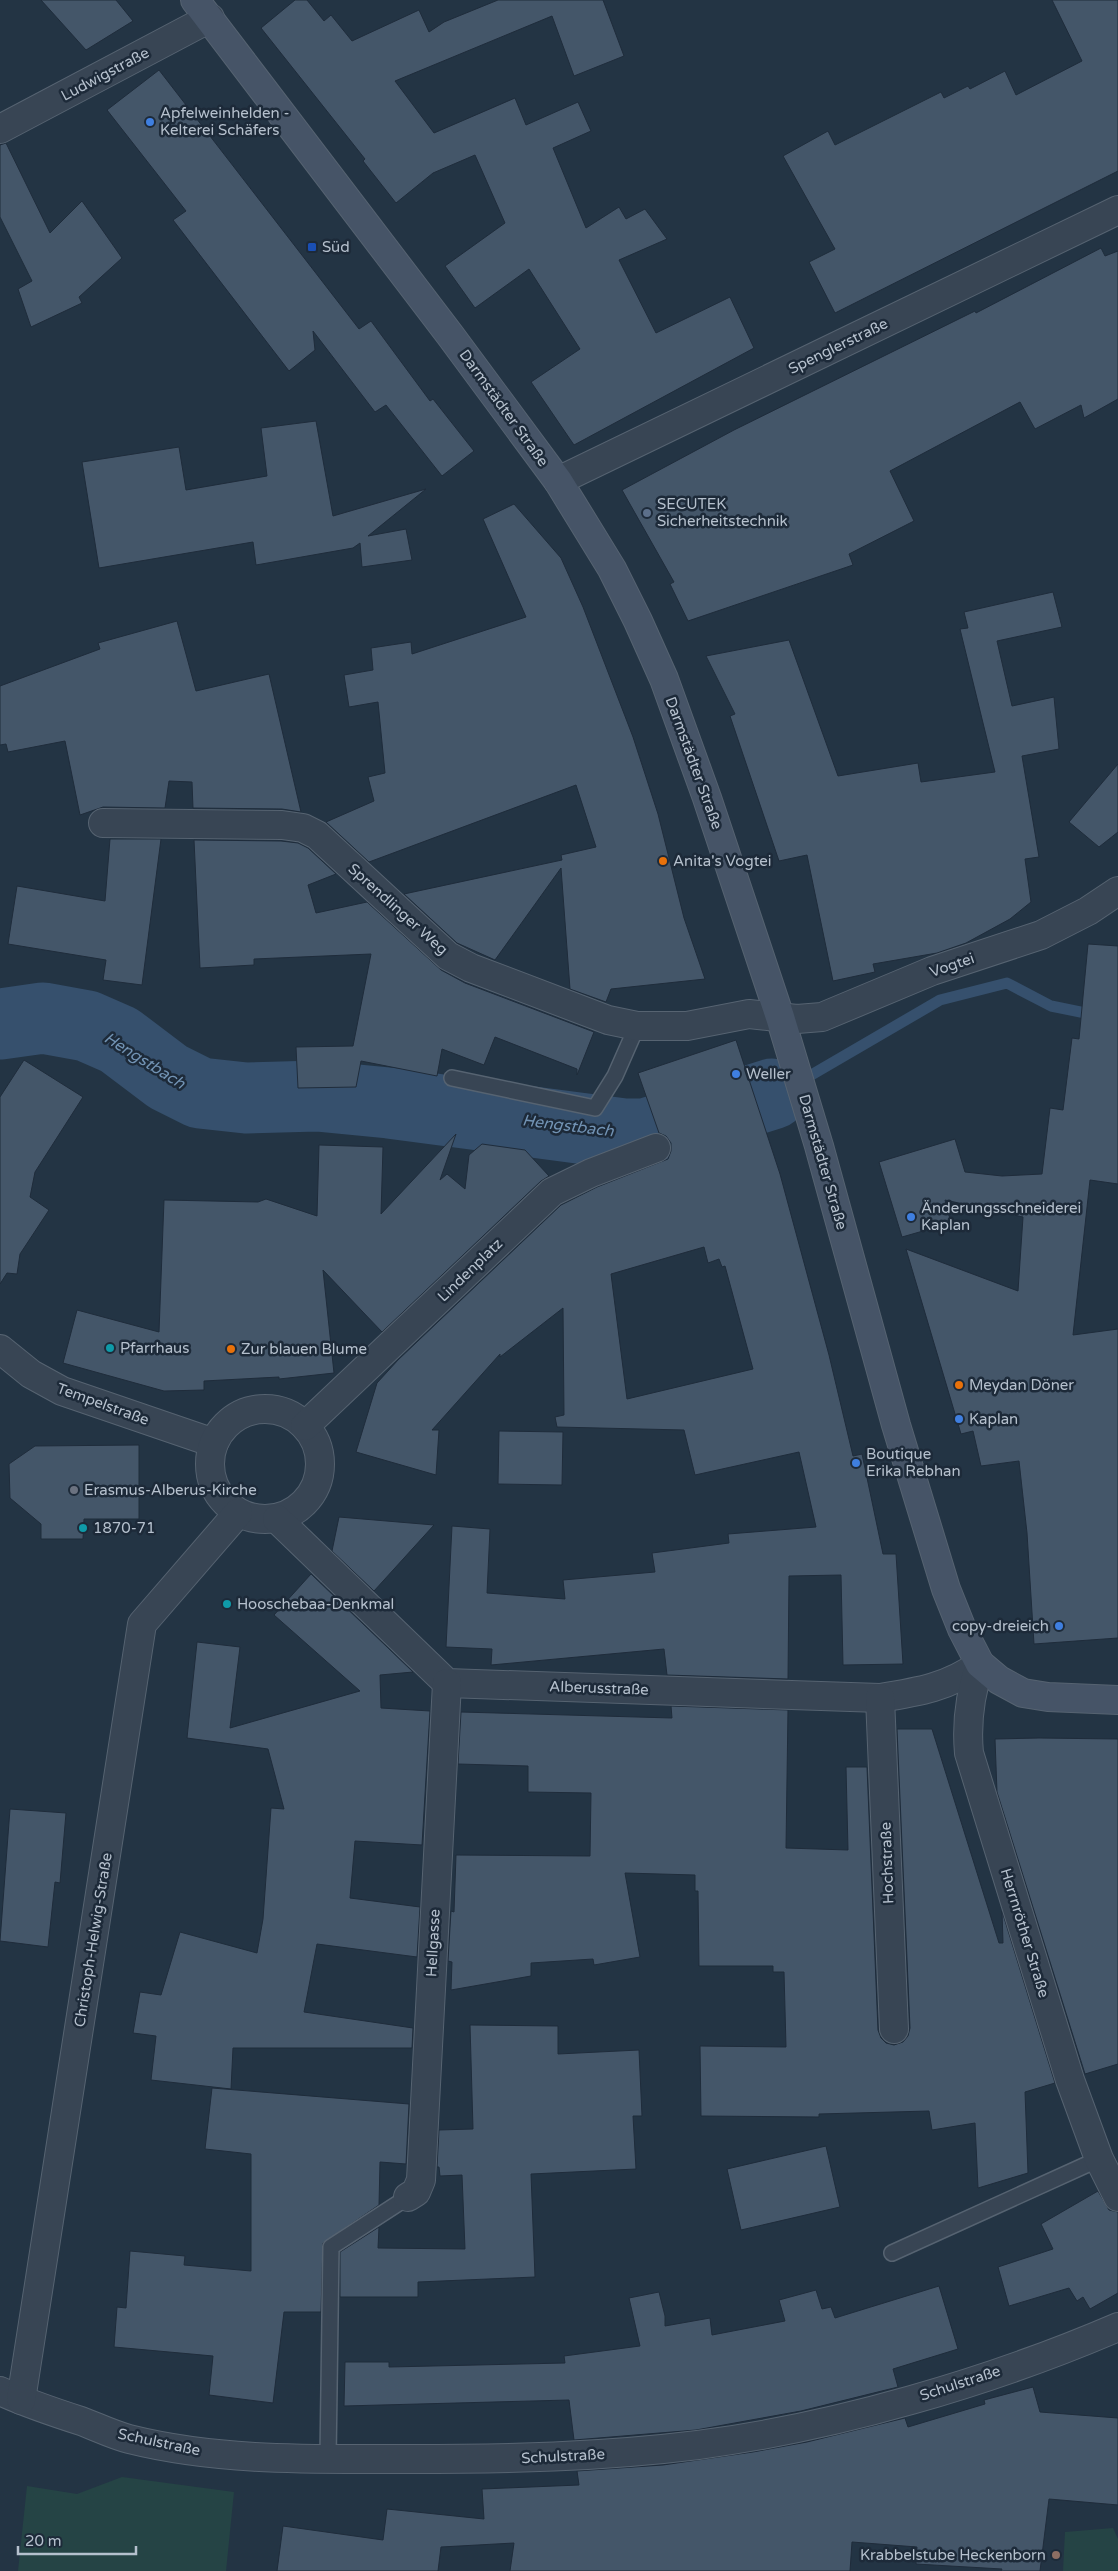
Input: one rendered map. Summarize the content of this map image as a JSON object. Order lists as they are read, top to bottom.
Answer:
{
  "streets": {
    "street": [
      "Ludwigstraße",
      "Spenglerstraße",
      "Darmstädter Straße",
      "Sprendlinger Weg",
      "Vogtei",
      "Lindenplatz",
      "Tempelstraße",
      "Alberusstraße",
      "Hochstraße",
      "Herrnröther Straße",
      "Christoph-Helwig-Straße",
      "Hellgasse",
      "Schulstraße"
    ]
  },
  "crossings": [
    ["Ludwigstraße", "Darmstädter Straße"],
    ["Spenglerstraße", "Darmstädter Straße"],
    ["Darmstädter Straße", "Sprendlinger Weg"],
    ["Darmstädter Straße", "Vogtei"],
    ["Darmstädter Straße", "Alberusstraße"],
    ["Darmstädter Straße", "Herrnröther Straße"],
    ["Sprendlinger Weg", "Vogtei"],
    ["Lindenplatz", "Tempelstraße"],
    ["Lindenplatz", "Christoph-Helwig-Straße"],
    ["Tempelstraße", "Christoph-Helwig-Straße"],
    ["Alberusstraße", "Hochstraße"],
    ["Alberusstraße", "Herrnröther Straße"],
    ["Alberusstraße", "Hellgasse"],
    ["Christoph-Helwig-Straße", "Schulstraße"]
  ],
  "water": ["Hengstbach"],
  "places": {
    "other": [
      "Apfelweinhelden - Kelterei Schäfers",
      "SECUTEK Sicherheitstechnik",
      "Anita's Vogtei",
      "Weller",
      "Änderungsschneiderei Kaplan",
      "Pfarrhaus",
      "Zur blauen Blume",
      "Meydan Döner",
      "Kaplan",
      "Boutique Erika Rebhan",
      "Erasmus-Alberus-Kirche",
      "1870-71",
      "Hooschebaa-Denkmal",
      "copy-dreieich",
      "Krabbelstube Heckenborn"
    ],
    "transit": ["Süd"]
  },
  "scale_bar": "20 m"
}
